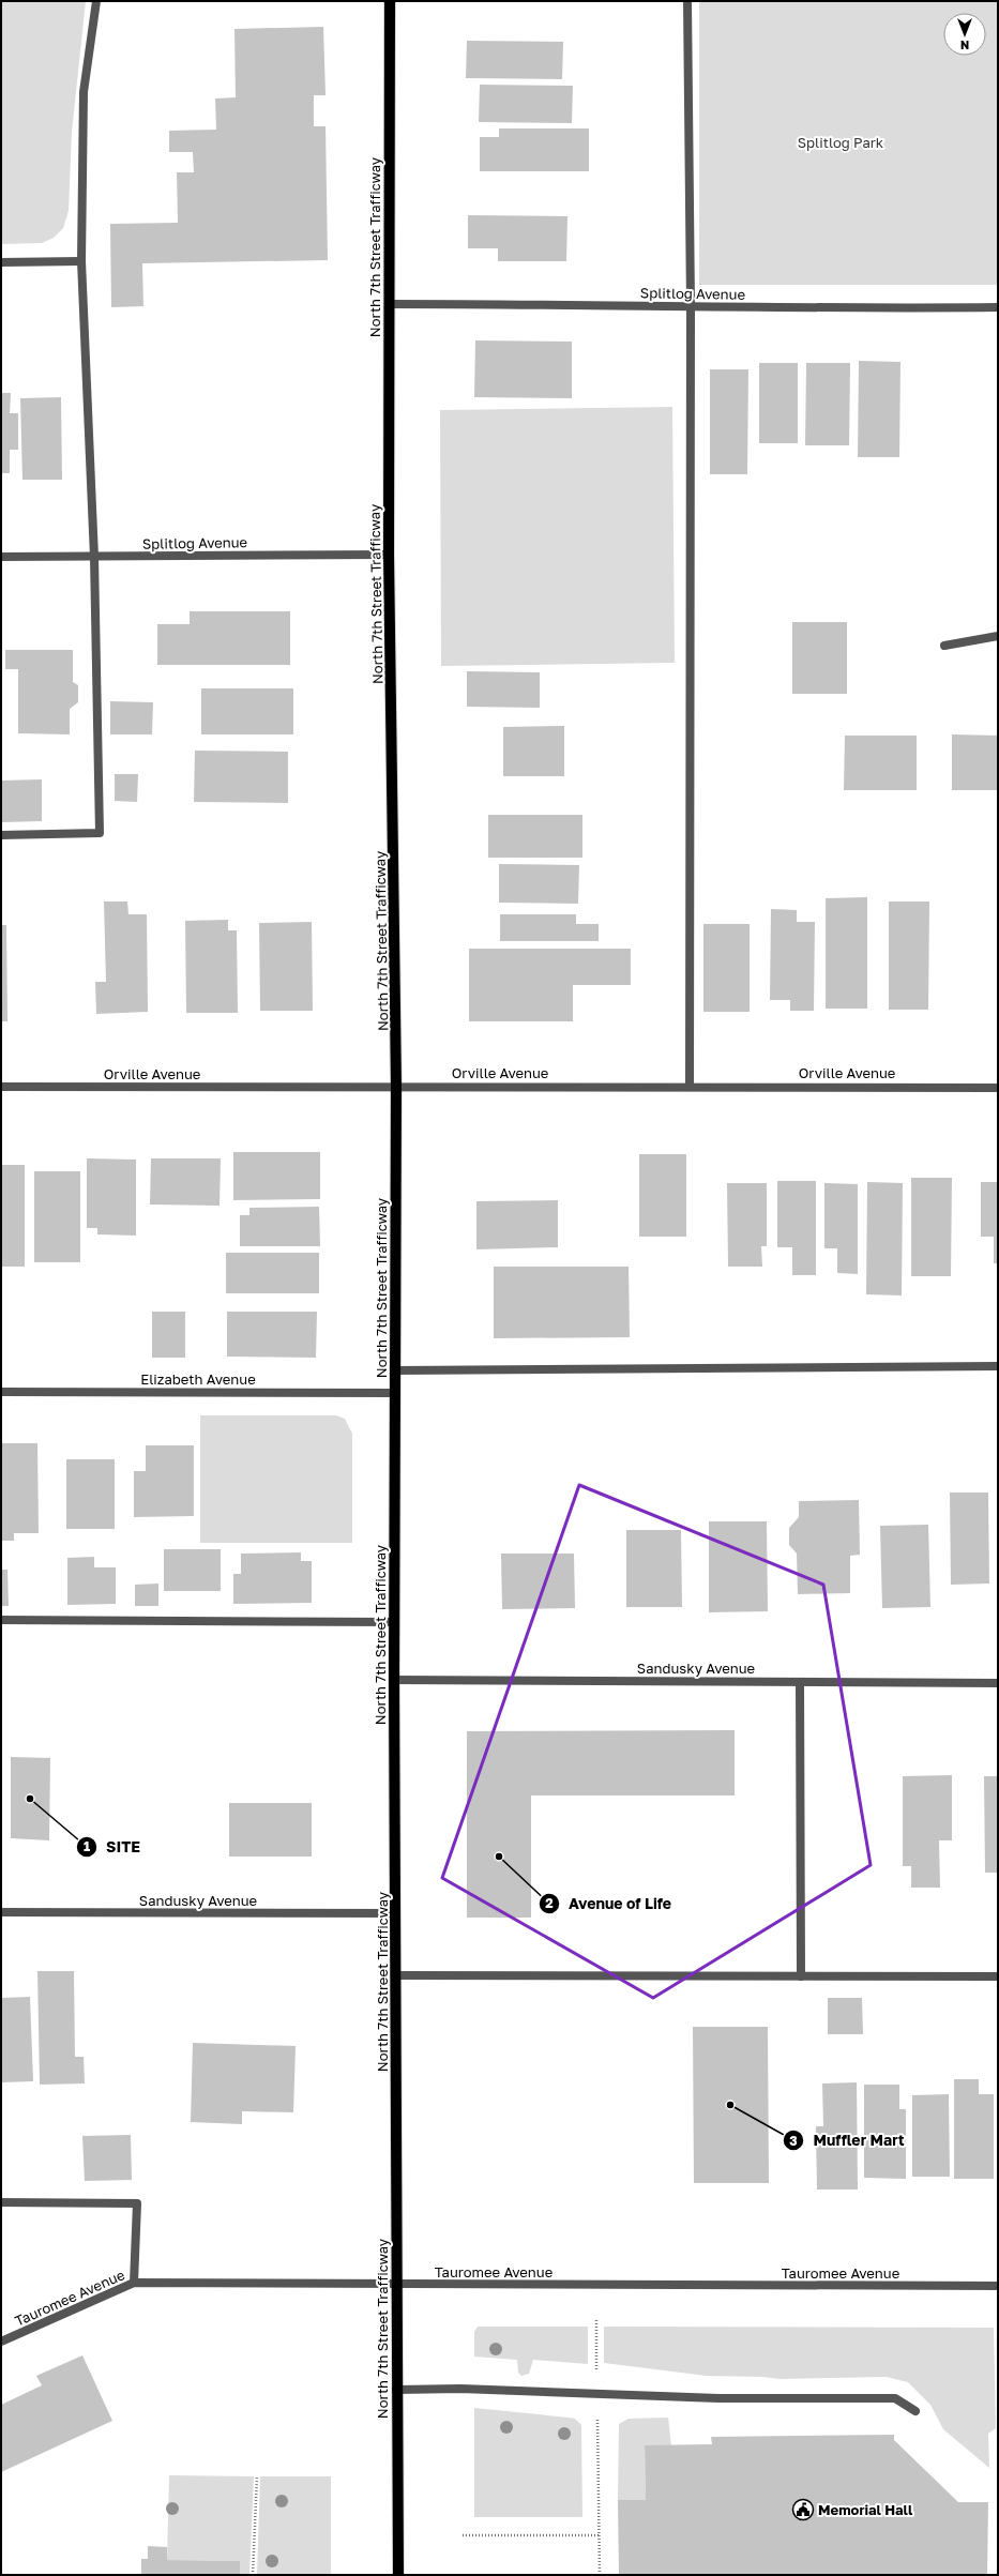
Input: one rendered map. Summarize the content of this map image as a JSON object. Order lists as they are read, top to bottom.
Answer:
{
  "streets": {
    "main road": ["North 7th Street Trafficway"],
    "street": [
      "Splitlog Avenue",
      "Orville Avenue",
      "Elizabeth Avenue",
      "Sandusky Avenue",
      "Tauromee Avenue"
    ]
  },
  "crossings": [
    ["North 7th Street Trafficway", "Splitlog Avenue"],
    ["North 7th Street Trafficway", "Orville Avenue"],
    ["North 7th Street Trafficway", "Elizabeth Avenue"],
    ["North 7th Street Trafficway", "Sandusky Avenue"],
    ["North 7th Street Trafficway", "Tauromee Avenue"]
  ],
  "parks": ["Splitlog Park"],
  "places": {
    "other": ["SITE", "Avenue of Life", "Muffler Mart"],
    "public building": ["Memorial Hall"]
  },
  "north": "bottom"
}
